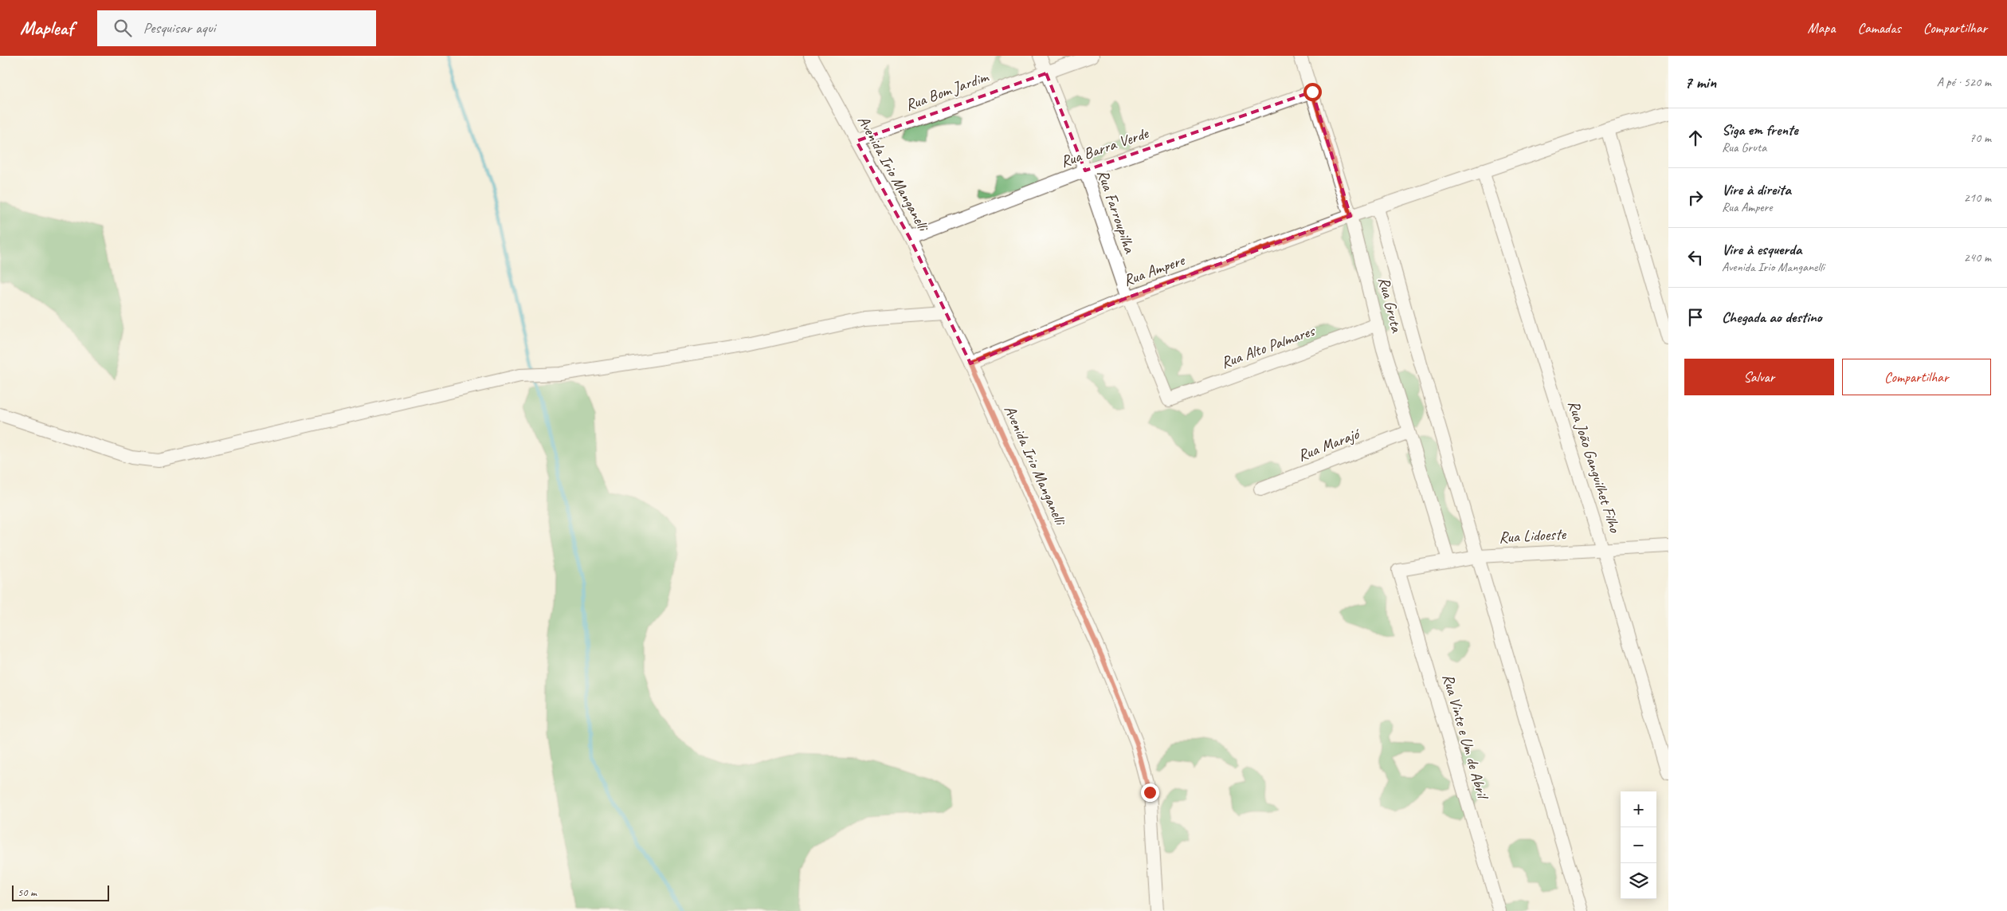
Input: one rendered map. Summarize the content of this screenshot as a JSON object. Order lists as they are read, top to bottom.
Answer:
{
  "streets": {
    "street": [
      "Rua Bom Jardim",
      "Rua Barra Verde",
      "Avenida Irio Manganelli",
      "Rua Farroupilha",
      "Rua Ampere",
      "Rua Gruta",
      "Rua Alto Palmares",
      "Rua Marajó",
      "Rua João Ganguilhet Filho",
      "Rua Lidoeste",
      "Rua Vinte e Um de Abril"
    ]
  },
  "crossings": [
    ["Rua Bom Jardim", "Avenida Irio Manganelli"],
    ["Rua Bom Jardim", "Rua Farroupilha"],
    ["Rua Barra Verde", "Avenida Irio Manganelli"],
    ["Rua Barra Verde", "Rua Farroupilha"],
    ["Rua Barra Verde", "Rua Gruta"],
    ["Avenida Irio Manganelli", "Rua Ampere"],
    ["Rua Farroupilha", "Rua Ampere"],
    ["Rua Farroupilha", "Rua Alto Palmares"],
    ["Rua Ampere", "Rua Gruta"],
    ["Rua Ampere", "Rua João Ganguilhet Filho"],
    ["Rua Gruta", "Rua Alto Palmares"],
    ["Rua Gruta", "Rua Marajó"],
    ["Rua Gruta", "Rua Lidoeste"],
    ["Rua João Ganguilhet Filho", "Rua Lidoeste"],
    ["Rua Lidoeste", "Rua Vinte e Um de Abril"]
  ],
  "scale_bar": "50 m",
  "page": {
    "header": "Mapleaf",
    "search": "Pesquisar aqui",
    "nav": ["Mapa", "Camadas", "Compartilhar"],
    "heading": ["7 min", "A pé · 520 m"],
    "list": [
      ["Siga em frente", "Rua Gruta", "70 m"],
      ["Vire à direita", "Rua Ampere", "210 m"],
      ["Vire à esquerda", "Avenida Irio Manganelli", "240 m"],
      "Chegada ao destino"
    ],
    "buttons": ["Salvar", "Compartilhar"],
    "map_buttons": ["+", "−"],
    "scale": "50 m"
  }
}
